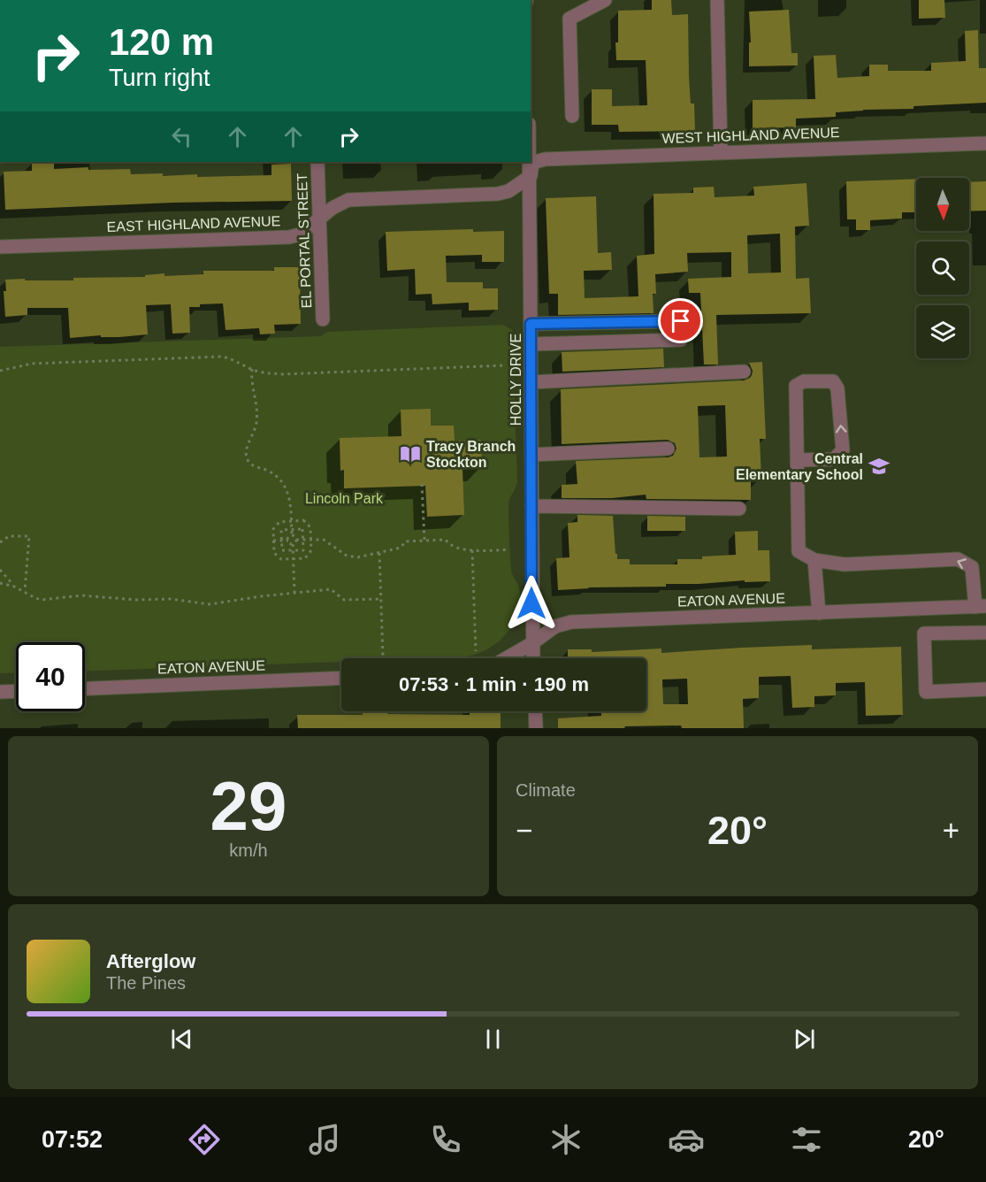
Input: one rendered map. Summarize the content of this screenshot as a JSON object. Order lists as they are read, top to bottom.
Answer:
{
  "streets": {
    "street": [
      "WEST HIGHLAND AVENUE",
      "EAST HIGHLAND AVENUE",
      "EL PORTAL STREET",
      "HOLLY DRIVE",
      "EATON AVENUE"
    ]
  },
  "crossings": [
    ["WEST HIGHLAND AVENUE", "EAST HIGHLAND AVENUE"],
    ["WEST HIGHLAND AVENUE", "HOLLY DRIVE"],
    ["EAST HIGHLAND AVENUE", "EL PORTAL STREET"],
    ["EAST HIGHLAND AVENUE", "HOLLY DRIVE"],
    ["HOLLY DRIVE", "EATON AVENUE"]
  ],
  "parks": ["Lincoln Park"],
  "places": {
    "library": ["Tracy Branch Stockton"],
    "school or university": ["Central Elementary School"]
  },
  "north": "bottom",
  "page": {
    "turn": ["120 m", "Turn right"],
    "limit": "40",
    "trip": "07:53 · 1 min · 190 m",
    "tile": [
      ["29", "km/h"],
      "Climate"
    ],
    "heat": ["−", "20°", "+"],
    "song": ["Afterglow", "The Pines"],
    "tabs": ["07:52", "20°"]
  }
}
